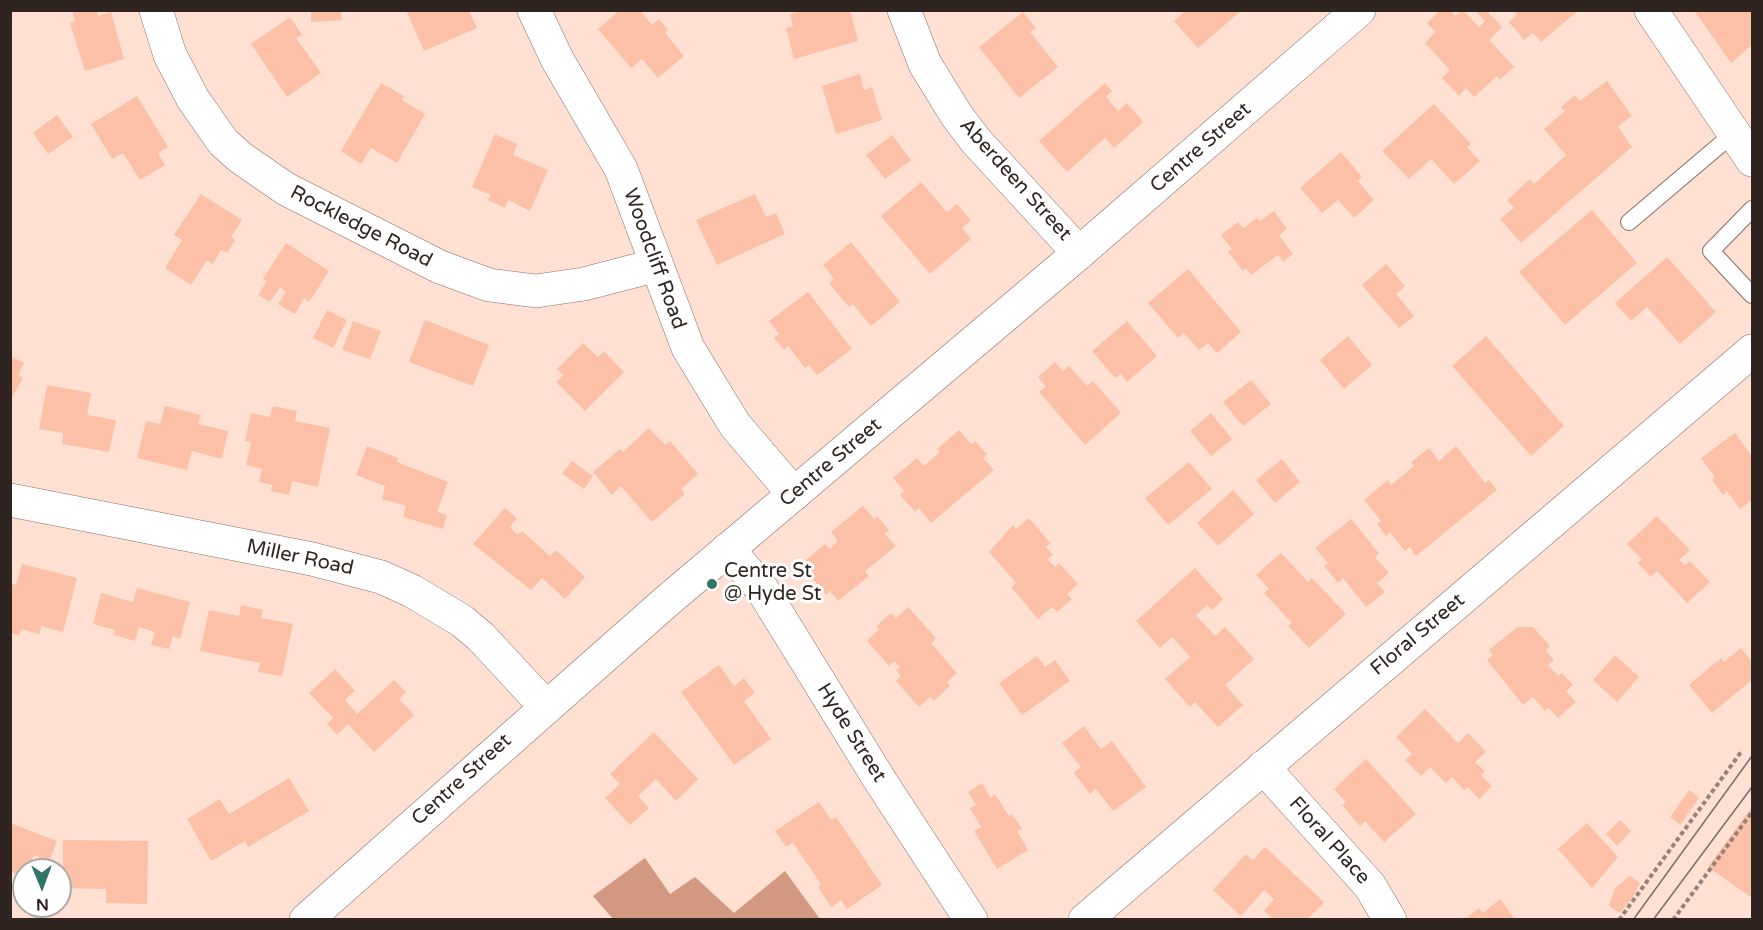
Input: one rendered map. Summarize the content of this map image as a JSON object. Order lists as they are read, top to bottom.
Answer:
{
  "streets": {
    "street": [
      "Centre Street",
      "Aberdeen Street",
      "Rockledge Road",
      "Woodcliff Road",
      "Miller Road",
      "Floral Street",
      "Hyde Street",
      "Floral Place"
    ]
  },
  "crossings": [
    ["Centre Street", "Aberdeen Street"],
    ["Centre Street", "Woodcliff Road"],
    ["Centre Street", "Miller Road"],
    ["Centre Street", "Hyde Street"],
    ["Rockledge Road", "Woodcliff Road"],
    ["Floral Street", "Floral Place"]
  ],
  "places": ["Centre St @ Hyde St"],
  "north": "bottom"
}
